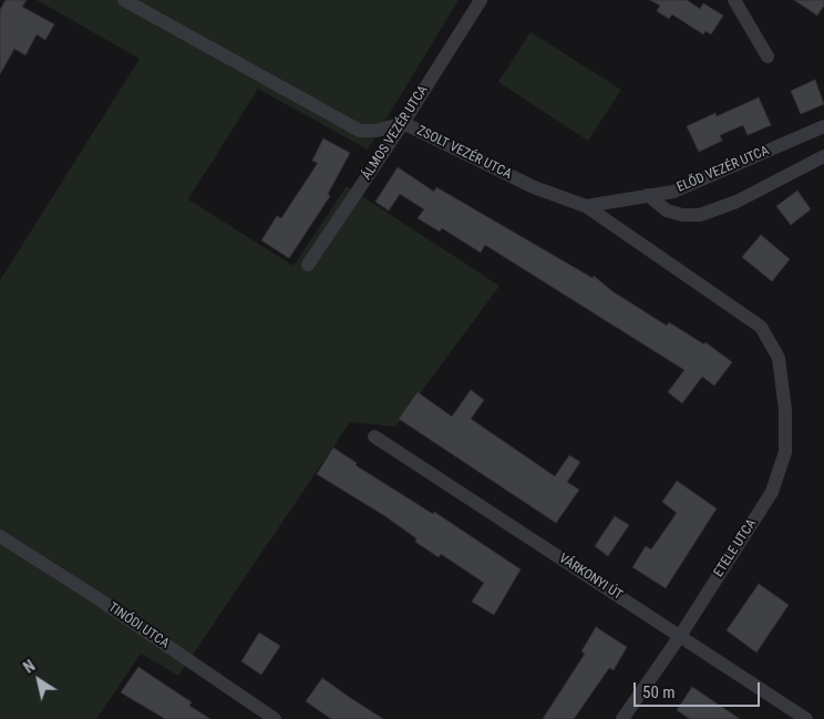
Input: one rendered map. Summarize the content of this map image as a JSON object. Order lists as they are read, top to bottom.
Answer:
{
  "streets": {
    "street": [
      "ÁLMOS VEZÉR UTCA",
      "ZSOLT VEZÉR UTCA",
      "ELŐD VEZÉR UTCA",
      "ETELE UTCA",
      "VÁRKONYI ÚT",
      "TINÓDI UTCA"
    ]
  },
  "crossings": [
    ["ÁLMOS VEZÉR UTCA", "ZSOLT VEZÉR UTCA"],
    ["ZSOLT VEZÉR UTCA", "ELŐD VEZÉR UTCA"],
    ["ZSOLT VEZÉR UTCA", "ETELE UTCA"],
    ["ETELE UTCA", "VÁRKONYI ÚT"]
  ],
  "scale_bar": "50 m",
  "north": "top left"
}
